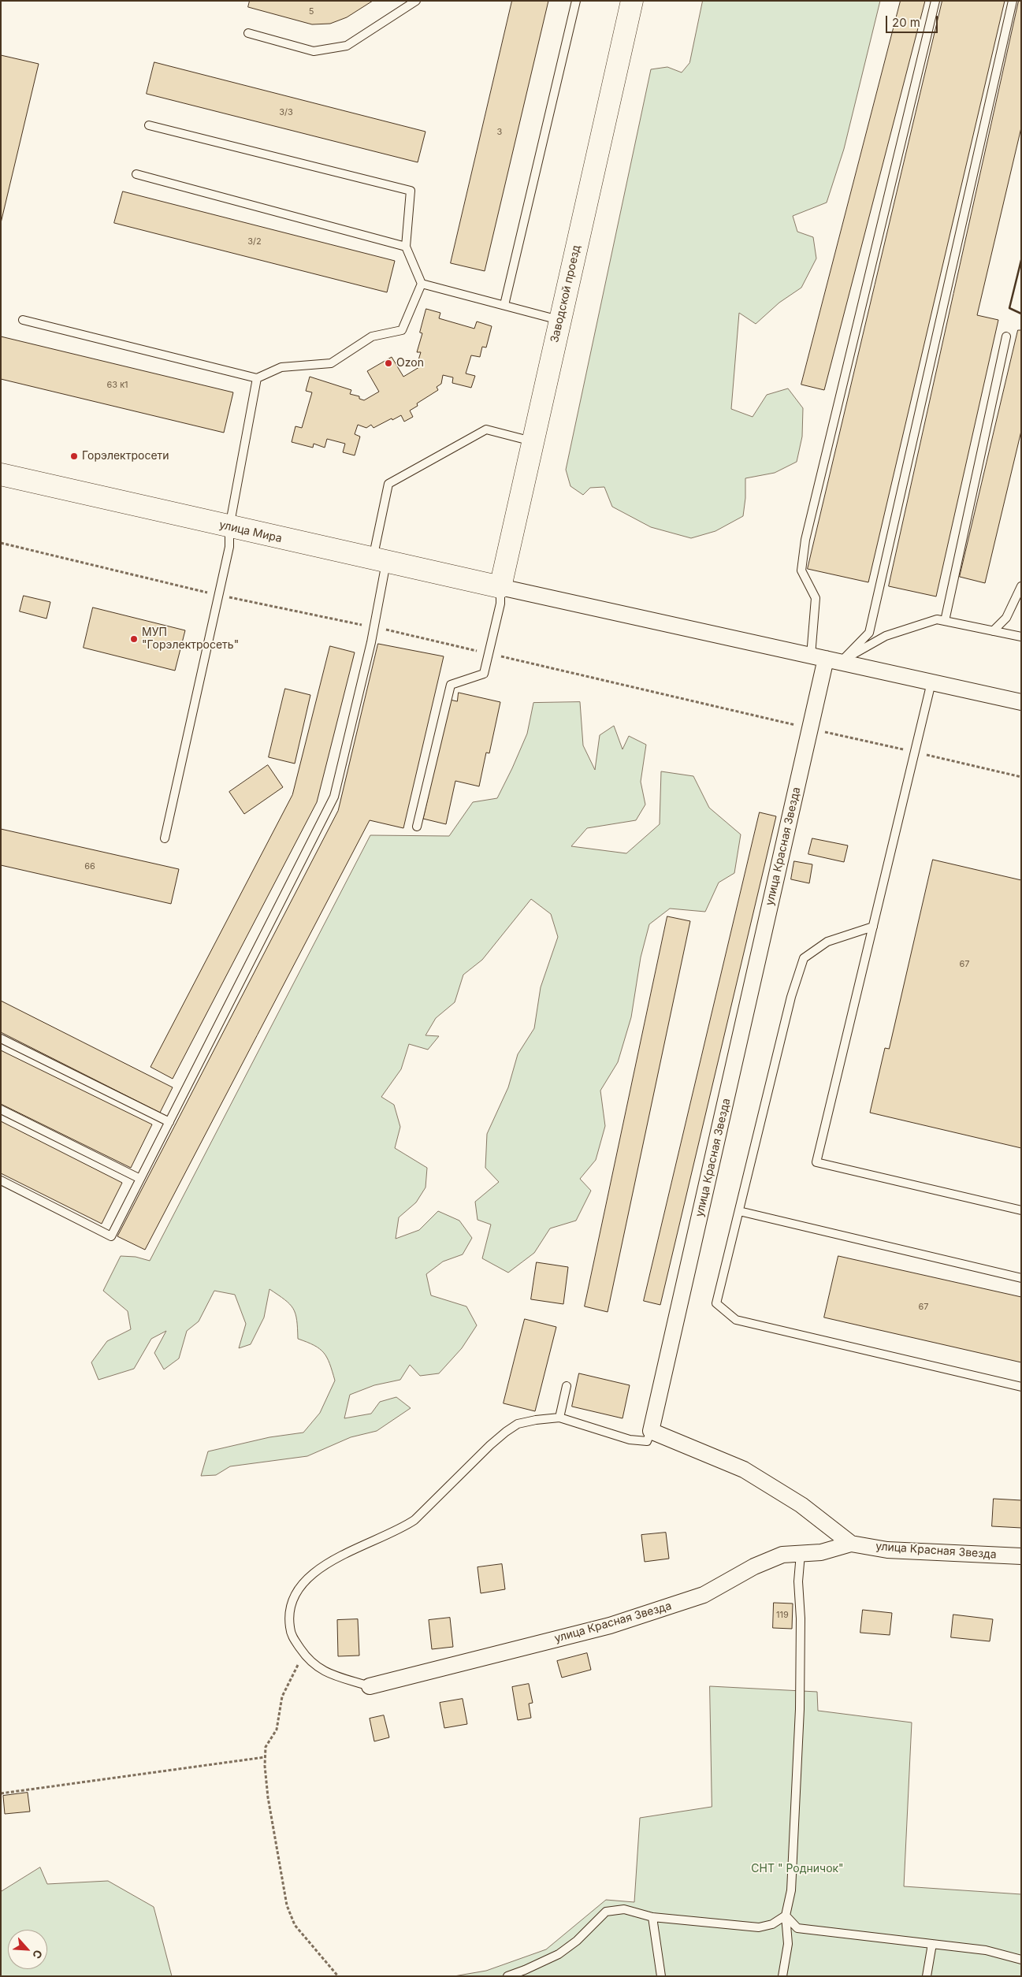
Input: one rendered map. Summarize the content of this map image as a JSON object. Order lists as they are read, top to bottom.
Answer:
{
  "streets": {
    "main road": ["Заводской проезд", "улица Мира"],
    "street": ["улица Красная Звезда"]
  },
  "crossings": [
    ["Заводской проезд", "улица Мира"]
  ],
  "parks": ["СНТ \" Родничок\""],
  "places": ["Ozon", "Горэлектросети", "МУП \"Горэлектросеть\""],
  "house_numbers": [
    "5",
    "3/3",
    "3",
    "3/2",
    "63 к1",
    "66",
    "67",
    "67",
    "119"
  ],
  "scale_bar": "20 m",
  "north": "bottom right"
}
